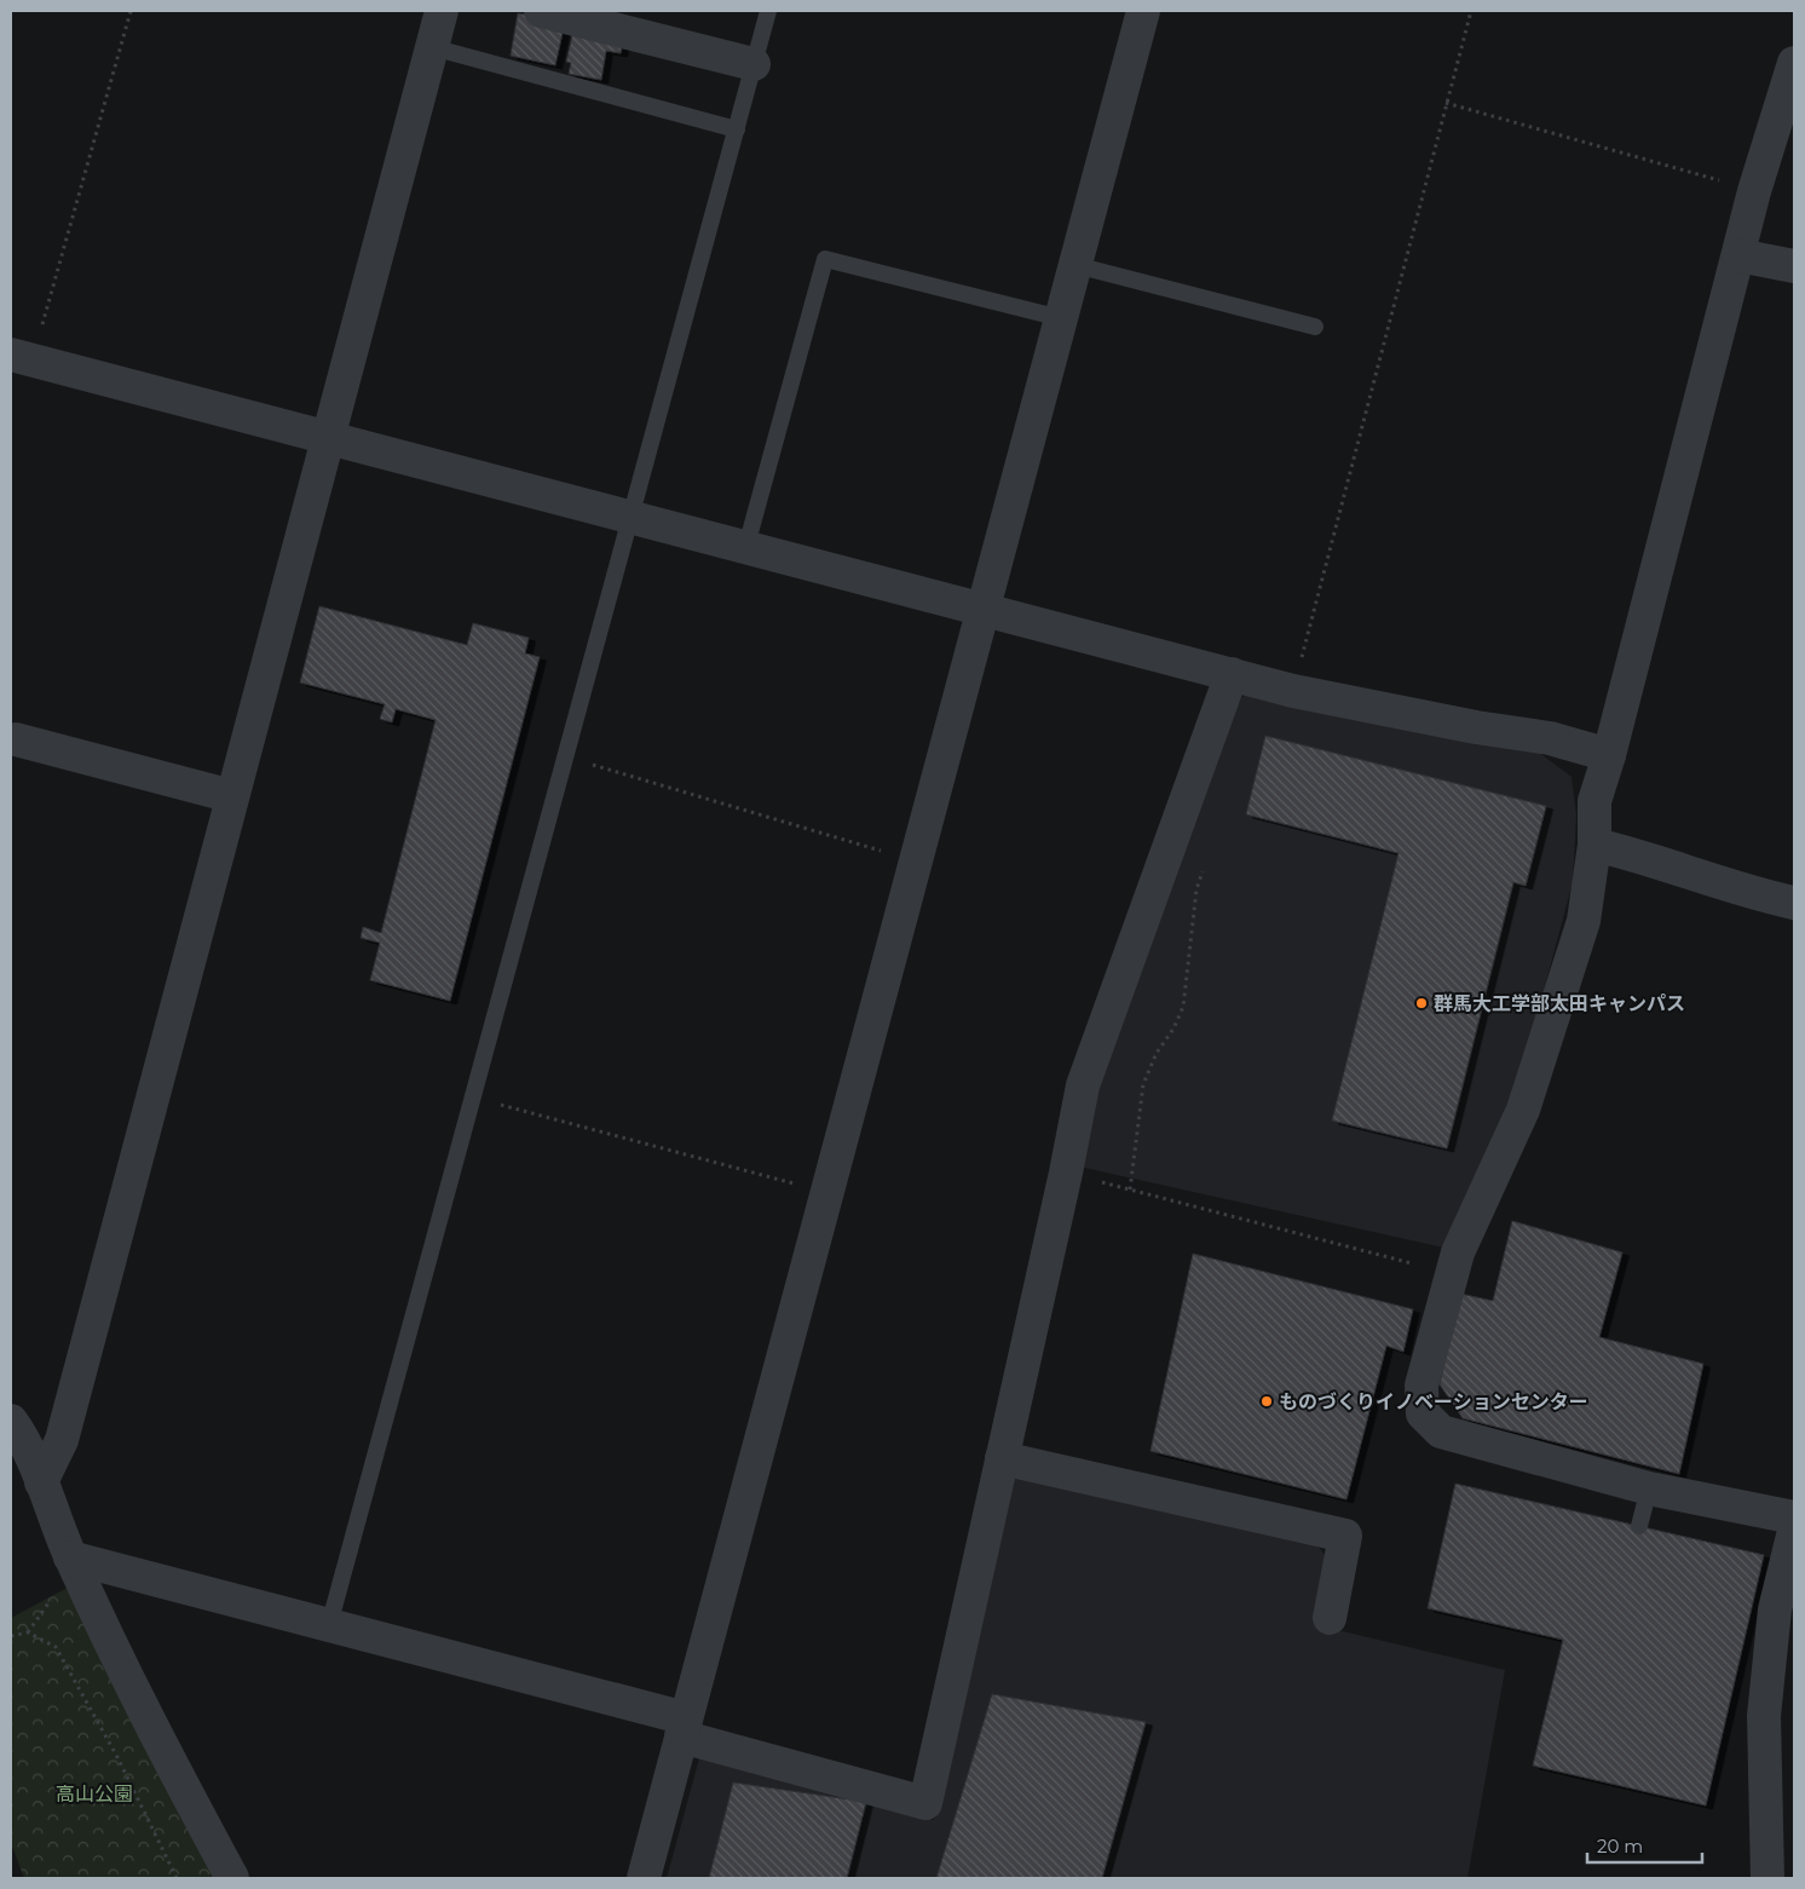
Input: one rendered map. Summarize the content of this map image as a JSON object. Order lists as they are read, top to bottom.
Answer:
{
  "parks": ["高山公園"],
  "places": ["群馬大工学部太田キャンパス", "ものづくりイノベーションセンター"],
  "scale_bar": "20 m"
}
